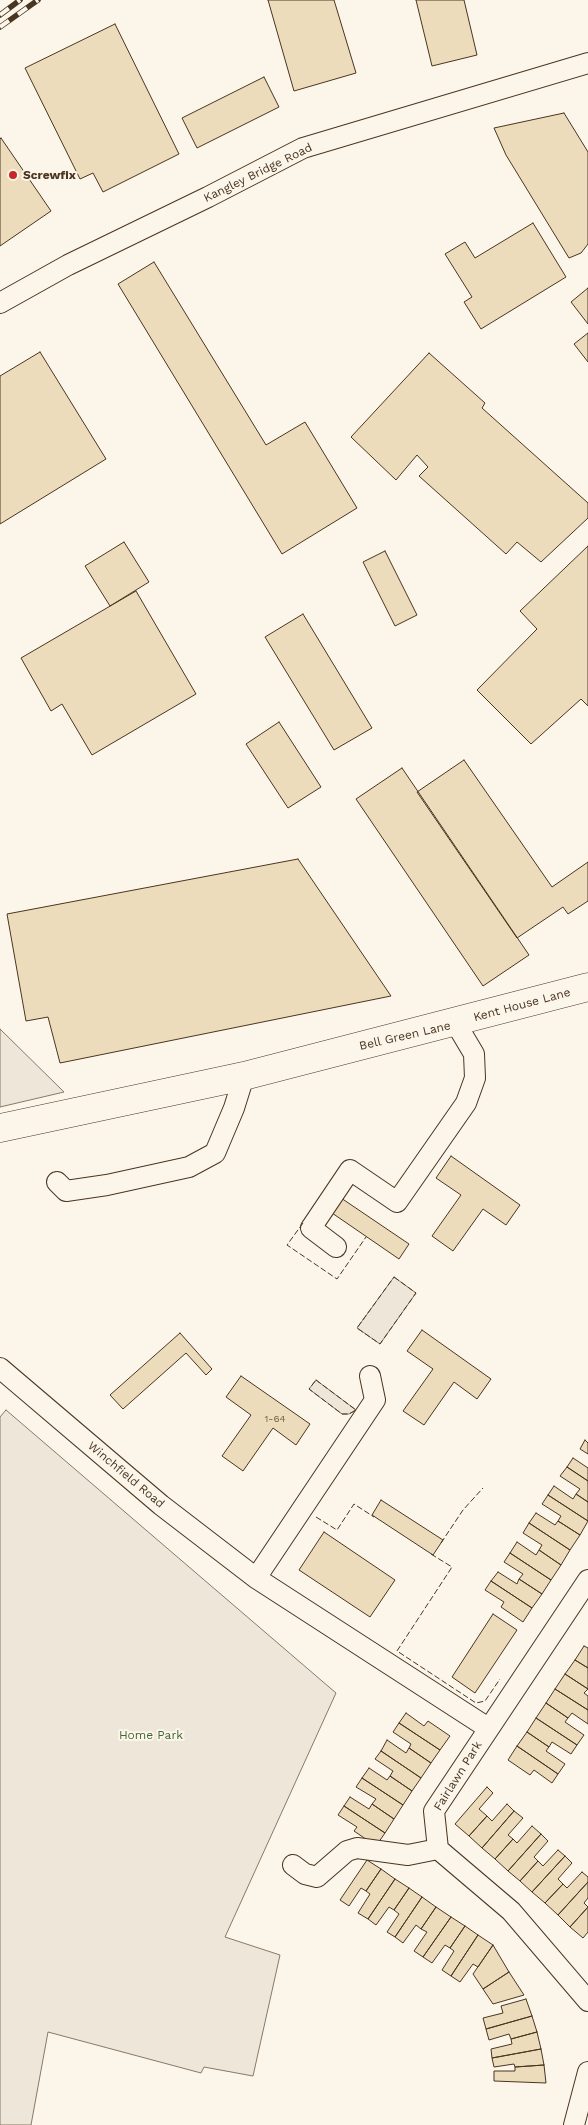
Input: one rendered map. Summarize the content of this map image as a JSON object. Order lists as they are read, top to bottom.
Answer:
{
  "streets": {
    "street": [
      "Kangley Bridge Road",
      "Kent House Lane",
      "Bell Green Lane",
      "Winchfield Road",
      "Fairlawn Park"
    ]
  },
  "crossings": [
    ["Kent House Lane", "Bell Green Lane"],
    ["Winchfield Road", "Fairlawn Park"]
  ],
  "parks": ["Home Park"],
  "places": ["Screwfix"],
  "house_numbers": ["1-64"]
}
